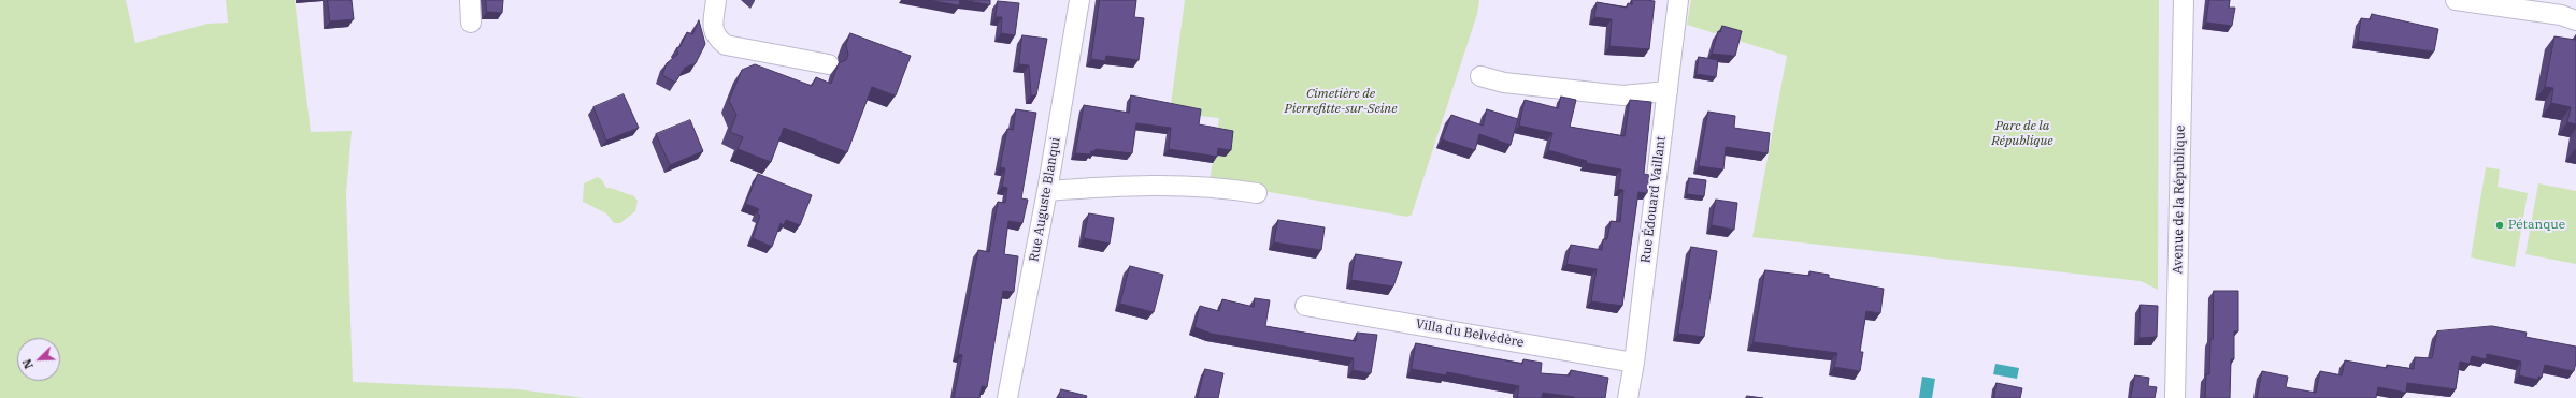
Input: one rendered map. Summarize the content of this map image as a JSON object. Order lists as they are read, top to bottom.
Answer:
{
  "streets": {
    "street": [
      "Rue Auguste Blanqui",
      "Rue Édouard Vaillant",
      "Avenue de la République",
      "Villa du Belvédère"
    ]
  },
  "crossings": [
    ["Rue Édouard Vaillant", "Villa du Belvédère"]
  ],
  "parks": ["Cimetière de Pierrefitte-sur-Seine", "Parc de la République"],
  "places": ["Pétanque"],
  "north": "bottom left"
}
